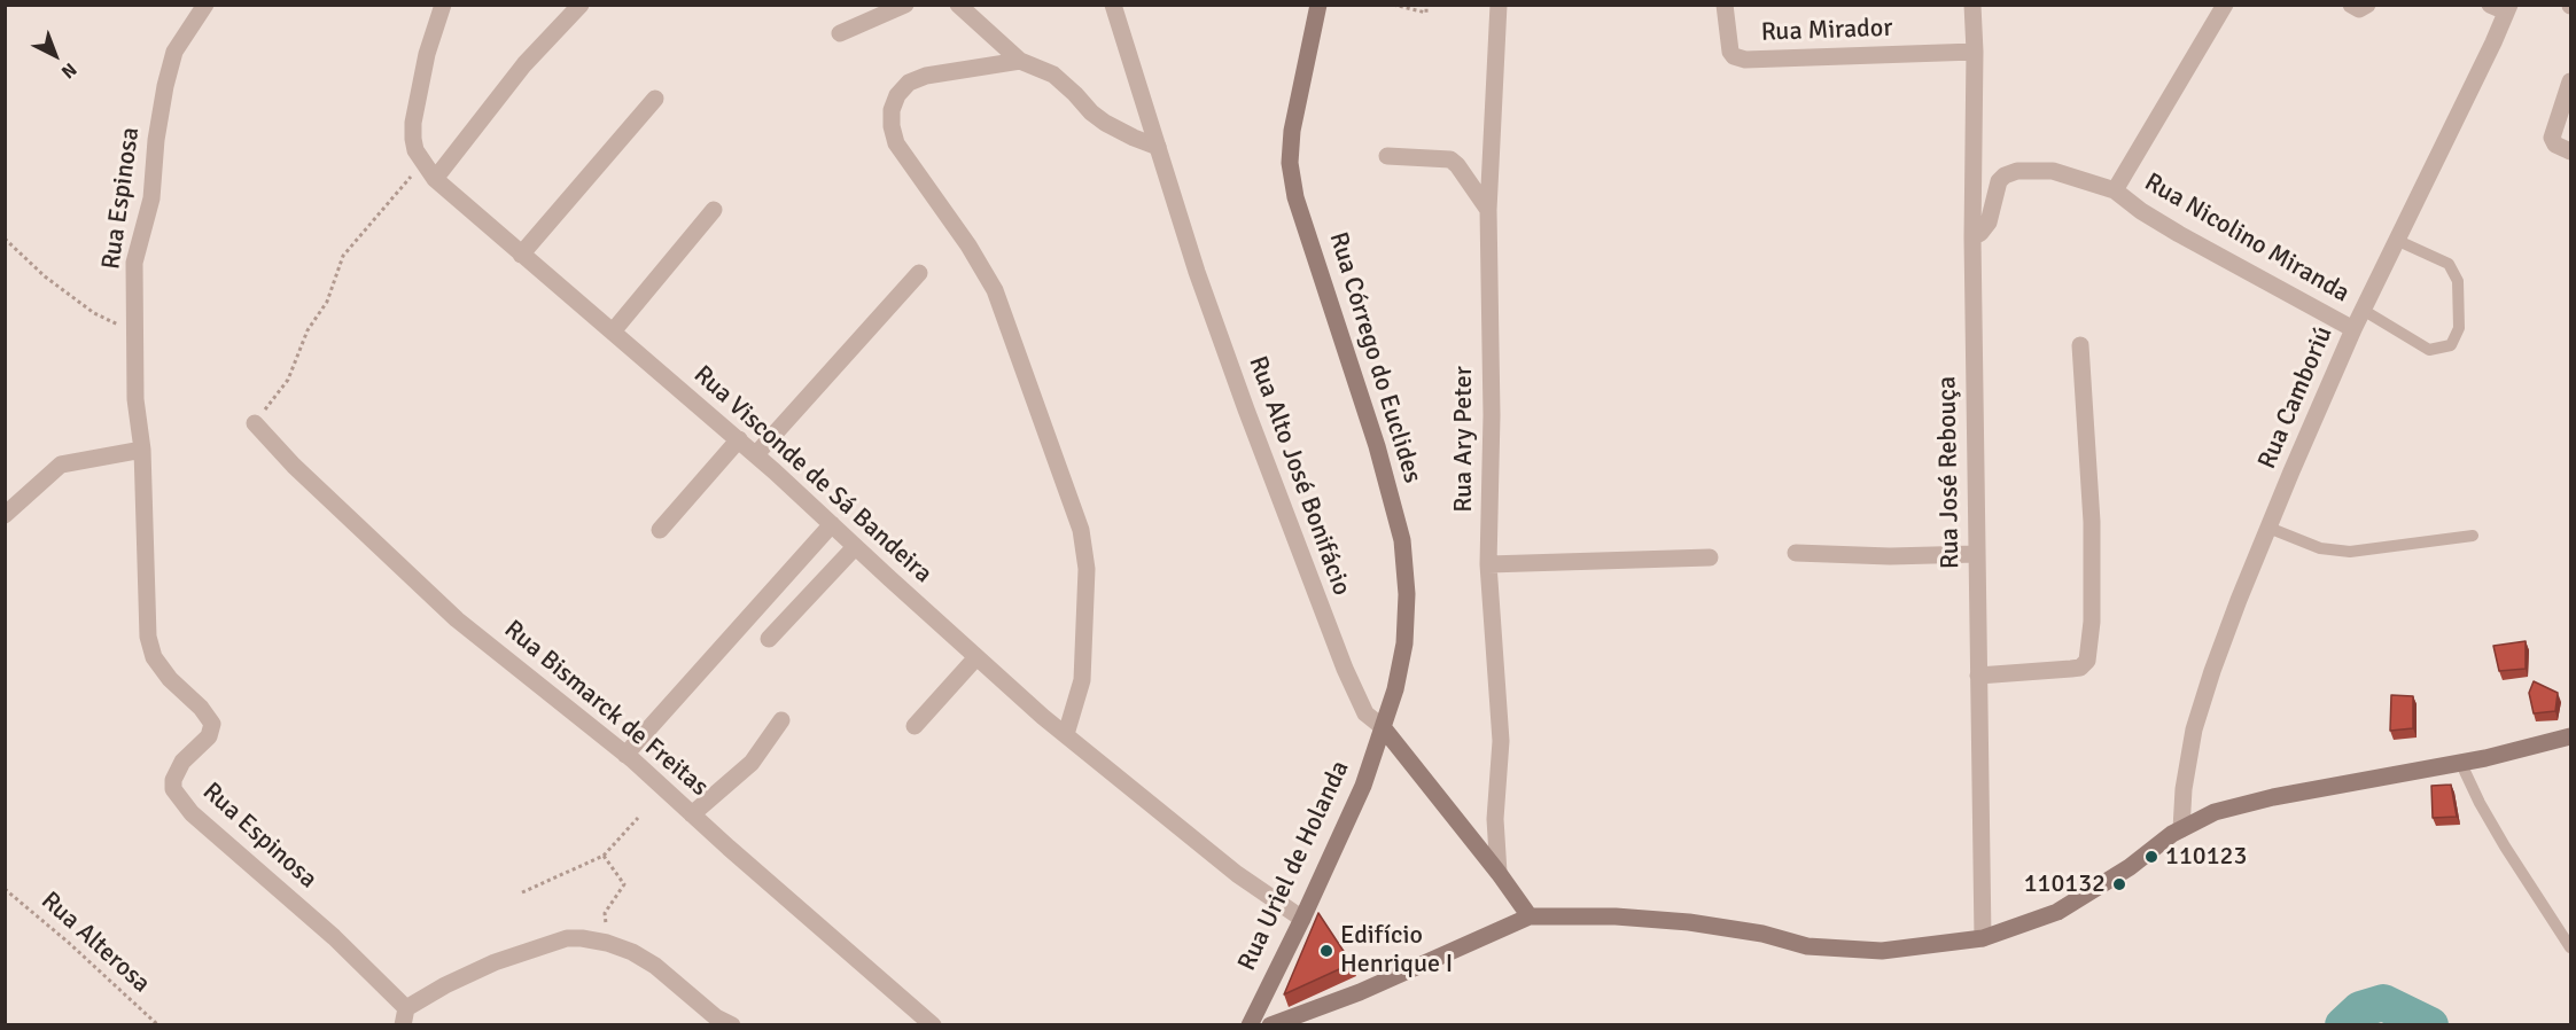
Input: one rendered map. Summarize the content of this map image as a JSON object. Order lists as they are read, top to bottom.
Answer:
{
  "streets": {
    "main road": ["Rua Córrego do Euclides", "Rua Alto José Bonifácio", "Rua Uriel de Holanda"],
    "street": [
      "Rua Mirador",
      "Rua Espinosa",
      "Rua Nicolino Miranda",
      "Rua Camboriú",
      "Rua Ary Peter",
      "Rua José Rebouça",
      "Rua Visconde de Sá Bandeira",
      "Rua Bismarck de Freitas"
    ],
    "path": ["Rua Alterosa"]
  },
  "crossings": [
    ["Rua Mirador", "Rua José Rebouça"],
    ["Rua Nicolino Miranda", "Rua Camboriú"],
    ["Rua Córrego do Euclides", "Rua Alto José Bonifácio"],
    ["Rua Córrego do Euclides", "Rua Uriel de Holanda"],
    ["Rua Ary Peter", "Rua Alto José Bonifácio"],
    ["Rua Visconde de Sá Bandeira", "Rua Uriel de Holanda"],
    ["Rua Alto José Bonifácio", "Rua Uriel de Holanda"]
  ],
  "places": ["110123", "110132", "Edifício Henrique I"],
  "north": "bottom right"
}
